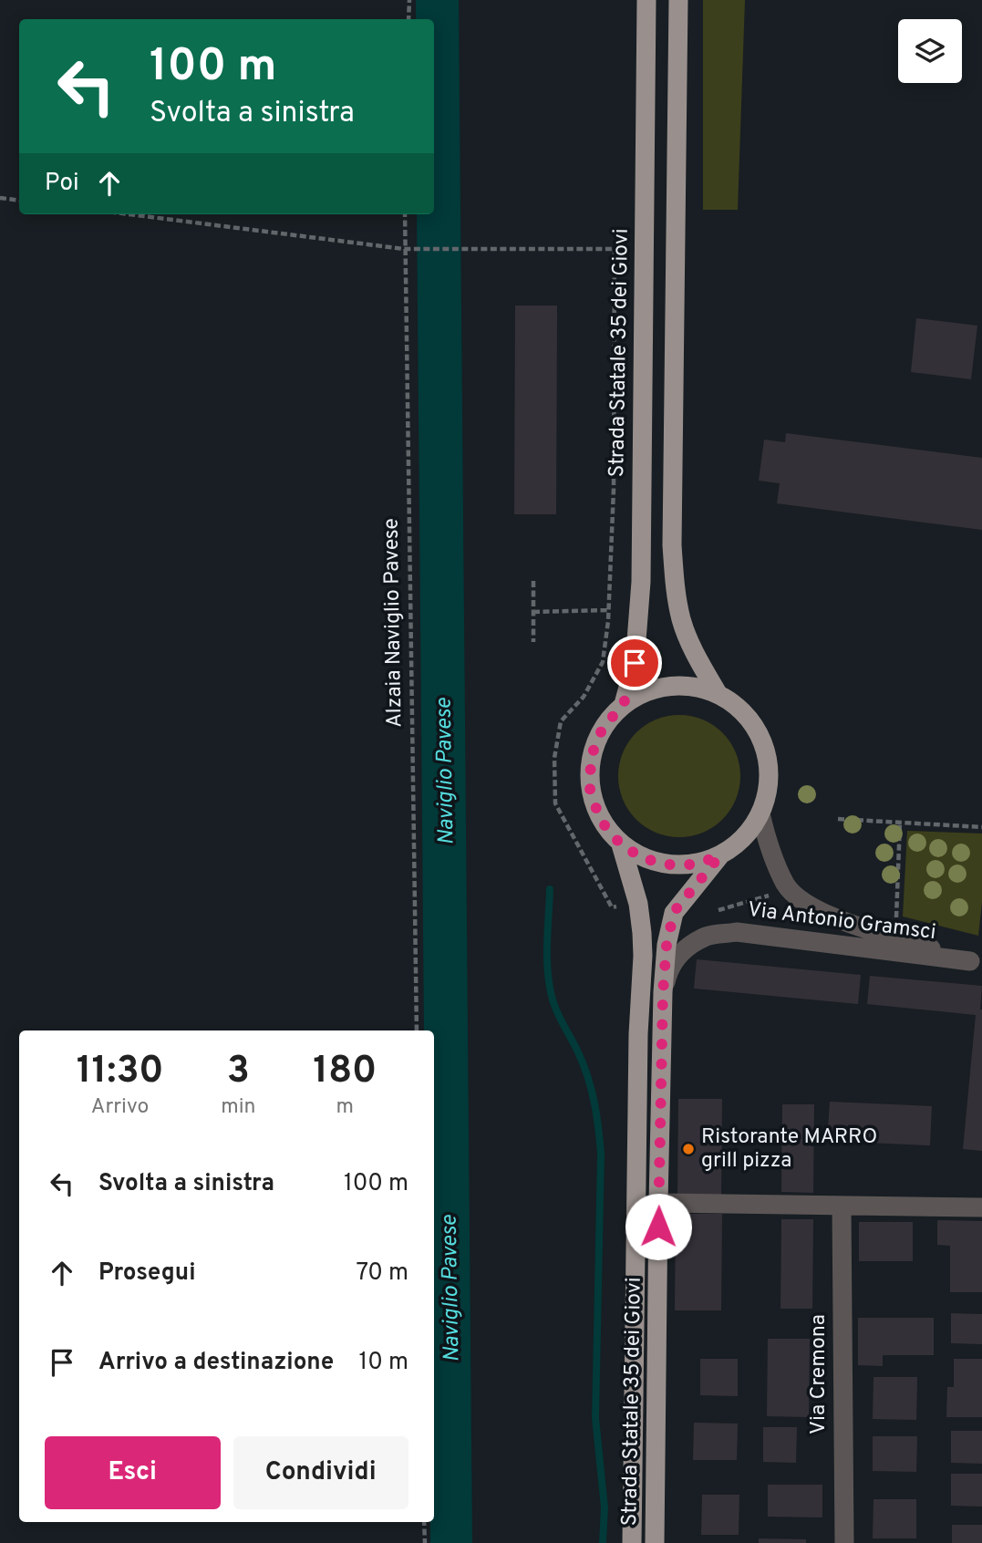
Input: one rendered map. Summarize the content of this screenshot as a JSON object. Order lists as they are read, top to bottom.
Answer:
{
  "streets": {
    "main road": ["Strada Statale 35 dei Giovi"],
    "street": ["Via Antonio Gramsci", "Via Cremona"],
    "path": ["Alzaia Naviglio Pavese"]
  },
  "crossings": [
    ["Strada Statale 35 dei Giovi", "Via Antonio Gramsci"]
  ],
  "water": ["Naviglio Pavese"],
  "places": ["Ristorante MARRO grill pizza"],
  "page": {
    "turn": ["100 m", "Svolta a sinistra"],
    "then": "Poi",
    "eta": [
      "11:30",
      "Arrivo",
      "3",
      "min",
      "180",
      "m"
    ],
    "list": [
      {
        "name": "Svolta a sinistra",
        "value": "100 m"
      },
      {
        "name": "Prosegui",
        "value": "70 m"
      },
      {
        "name": "Arrivo a destinazione",
        "value": "10 m"
      }
    ],
    "buttons": ["Esci", "Condividi"]
  }
}
